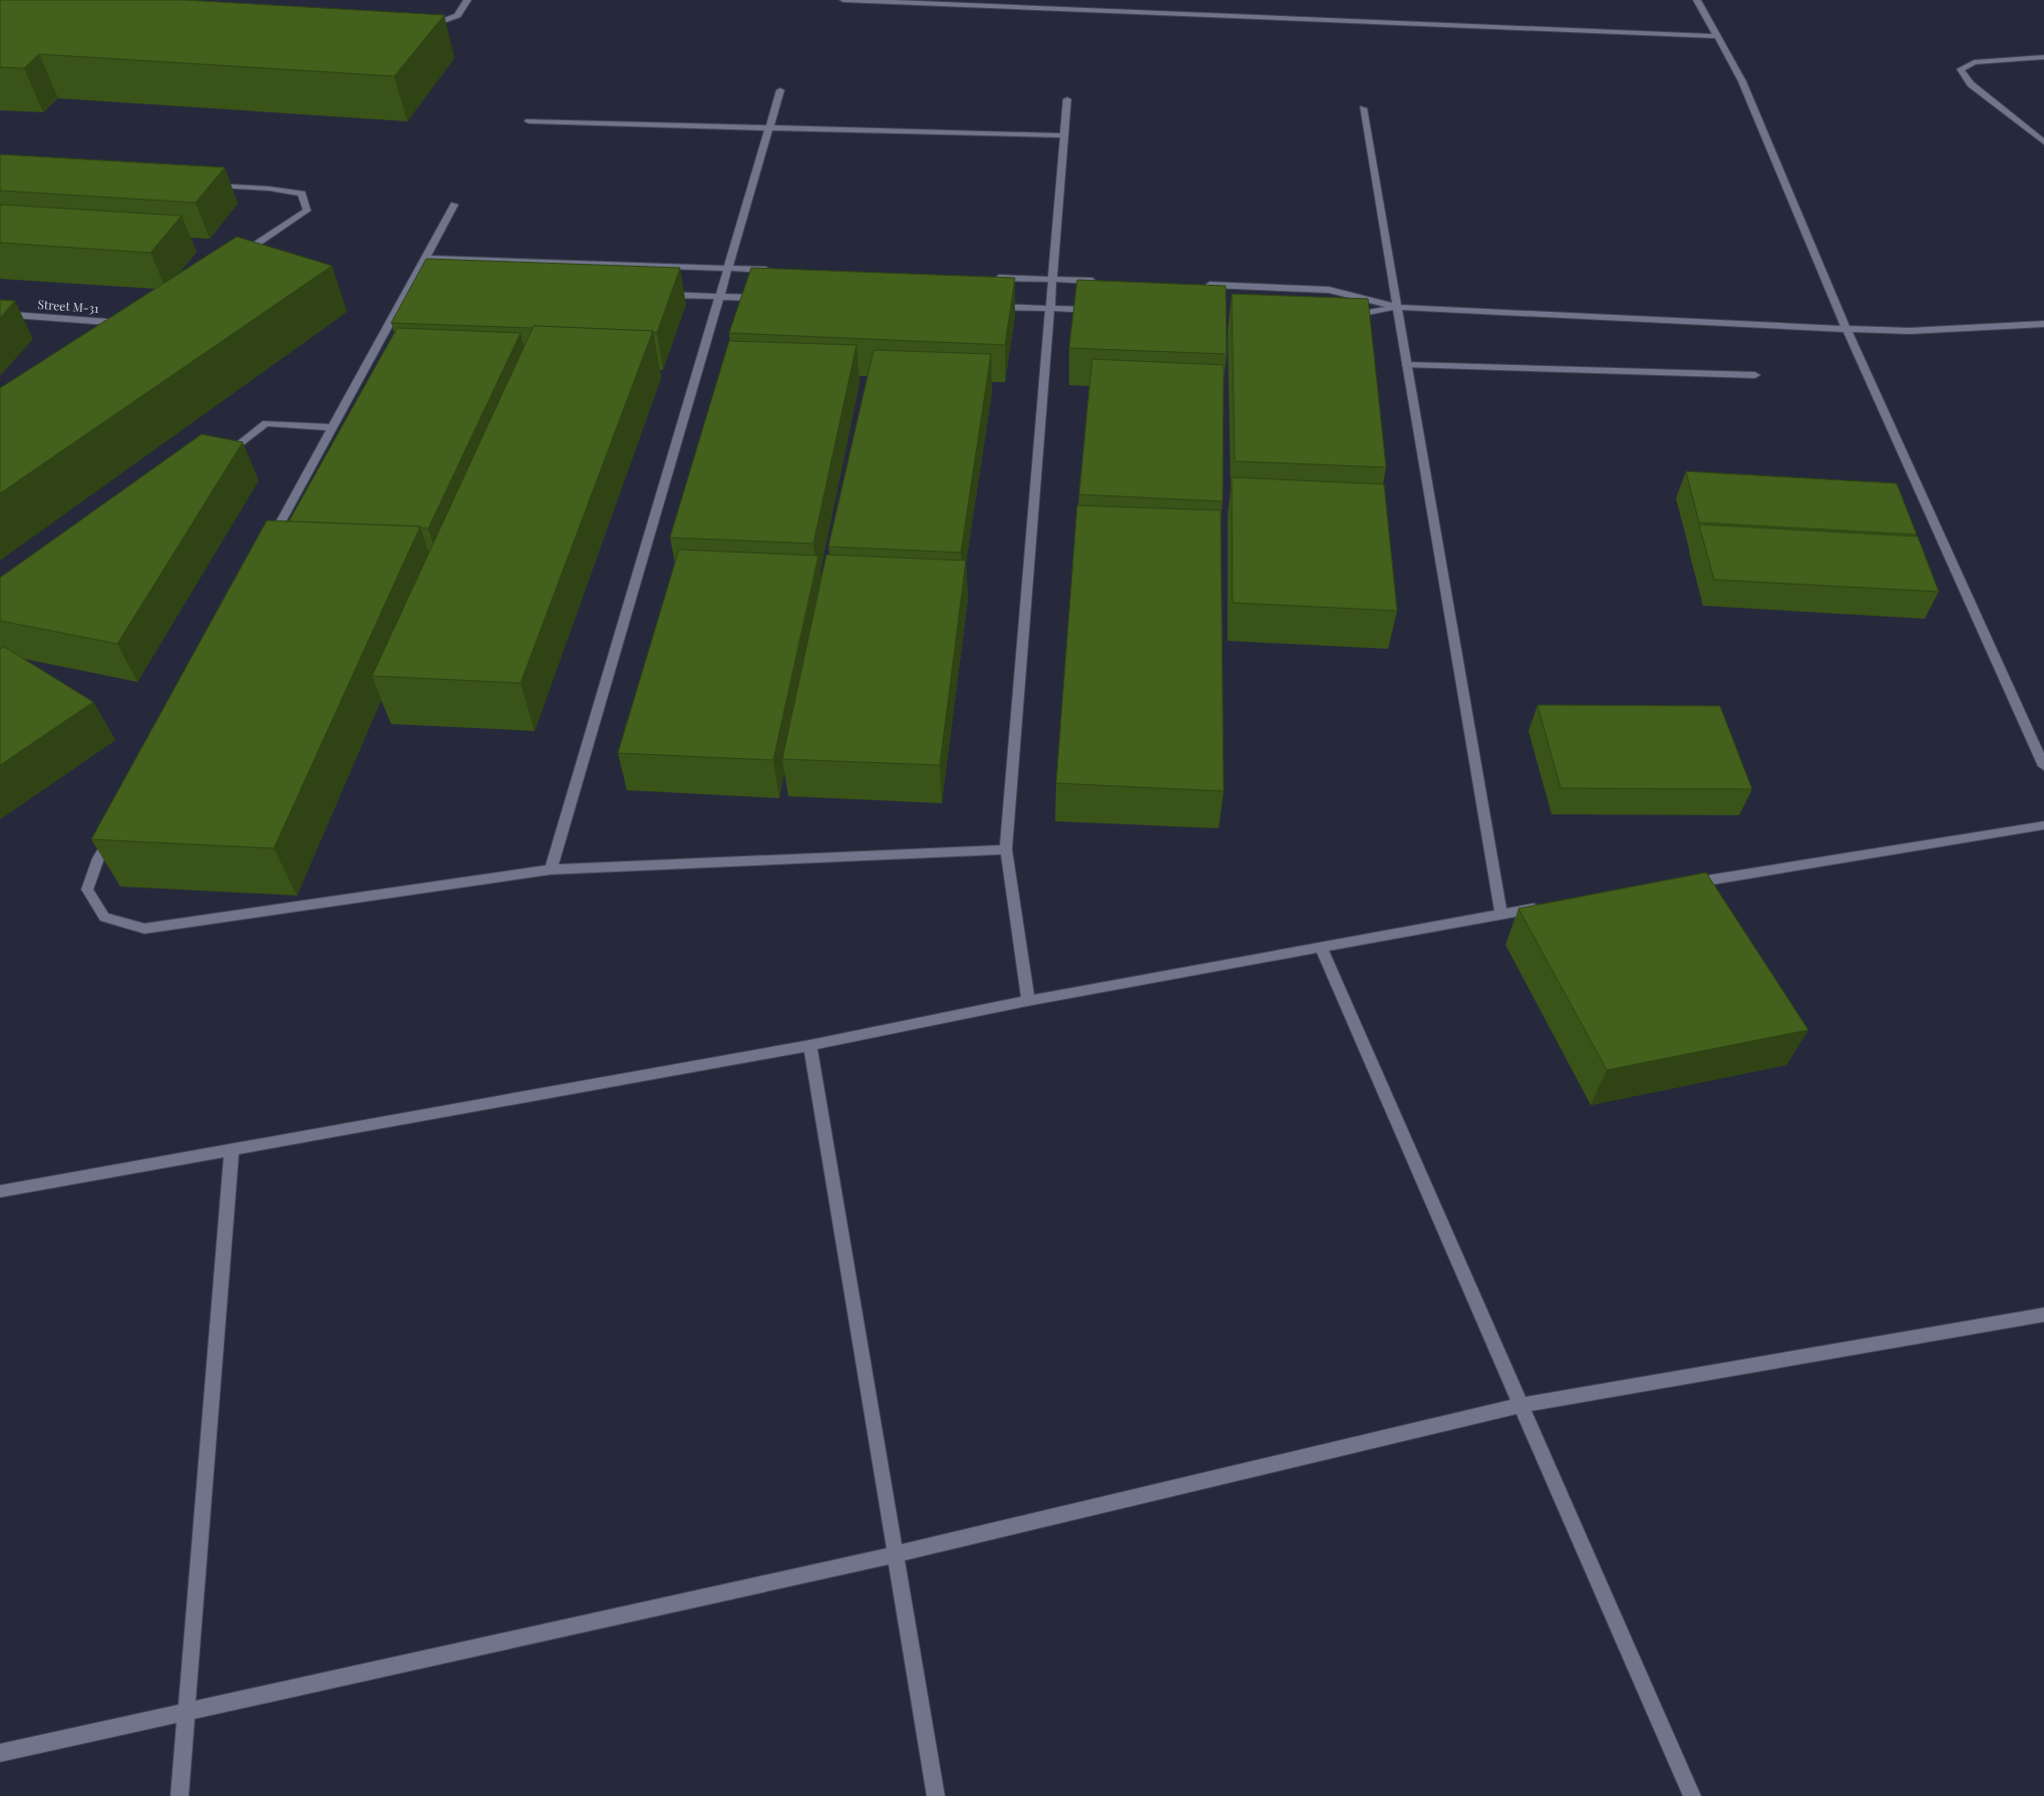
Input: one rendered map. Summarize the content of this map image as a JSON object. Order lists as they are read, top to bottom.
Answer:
{
  "streets": {
    "street": ["Street M-31"]
  }
}
